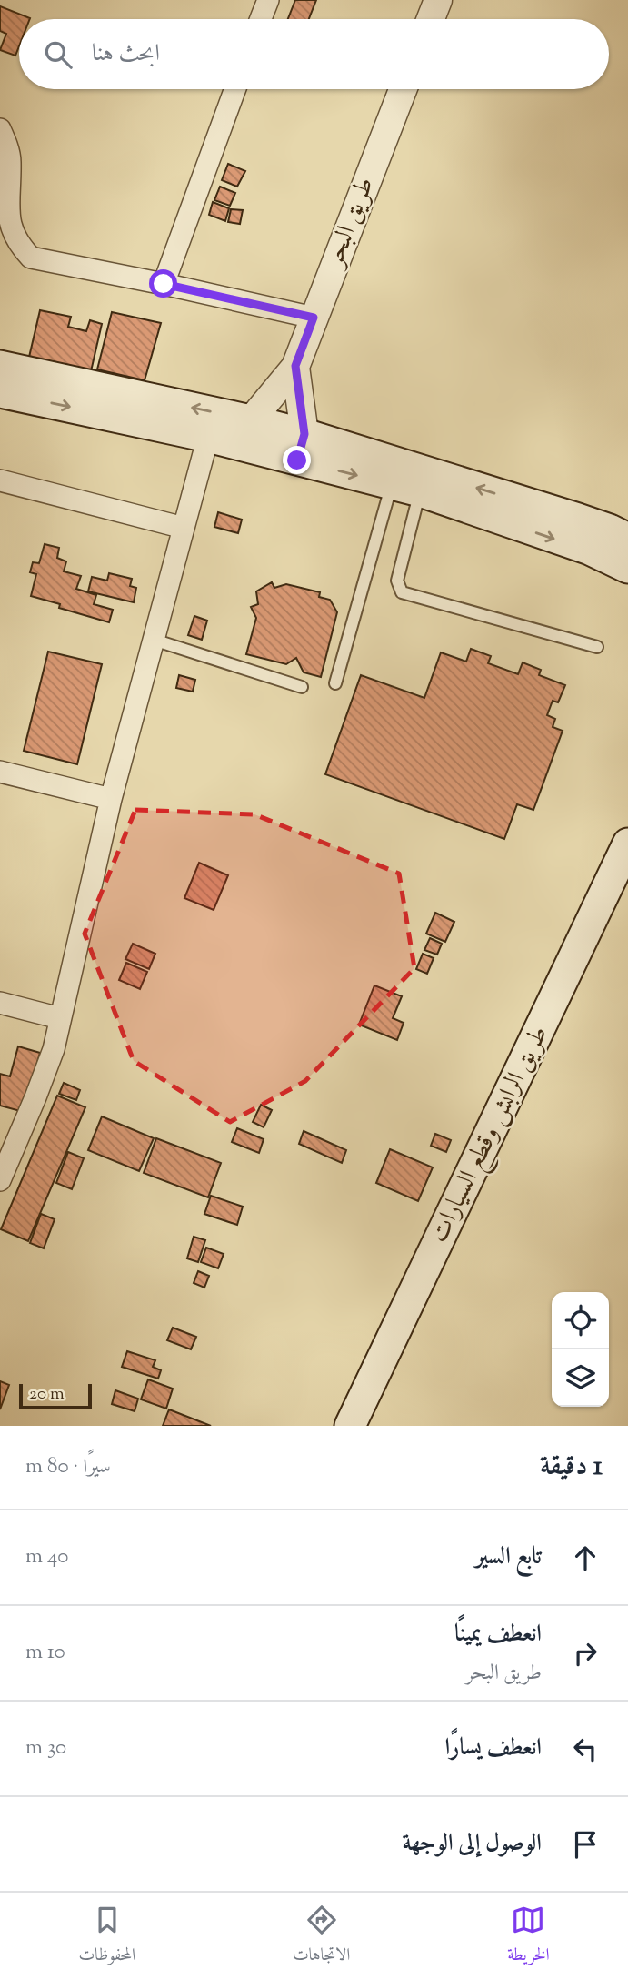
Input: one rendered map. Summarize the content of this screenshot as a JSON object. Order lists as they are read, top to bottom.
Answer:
{
  "streets": {
    "main road": ["طريق الرابش وقطع السيارات"],
    "street": ["طريق البحر"]
  },
  "scale_bar": "20 m",
  "page": {
    "search": "ابحث هنا",
    "scale": "20 m",
    "heading": ["1 دقيقة", "سيرًا · 80 m"],
    "list": [
      ["تابع السير", "40 m"],
      ["انعطف يمينًا", "طريق البحر", "10 m"],
      ["انعطف يسارًا", "30 m"],
      "الوصول إلى الوجهة"
    ],
    "nav": ["الخريطة", "الاتجاهات", "المحفوظات"]
  }
}
